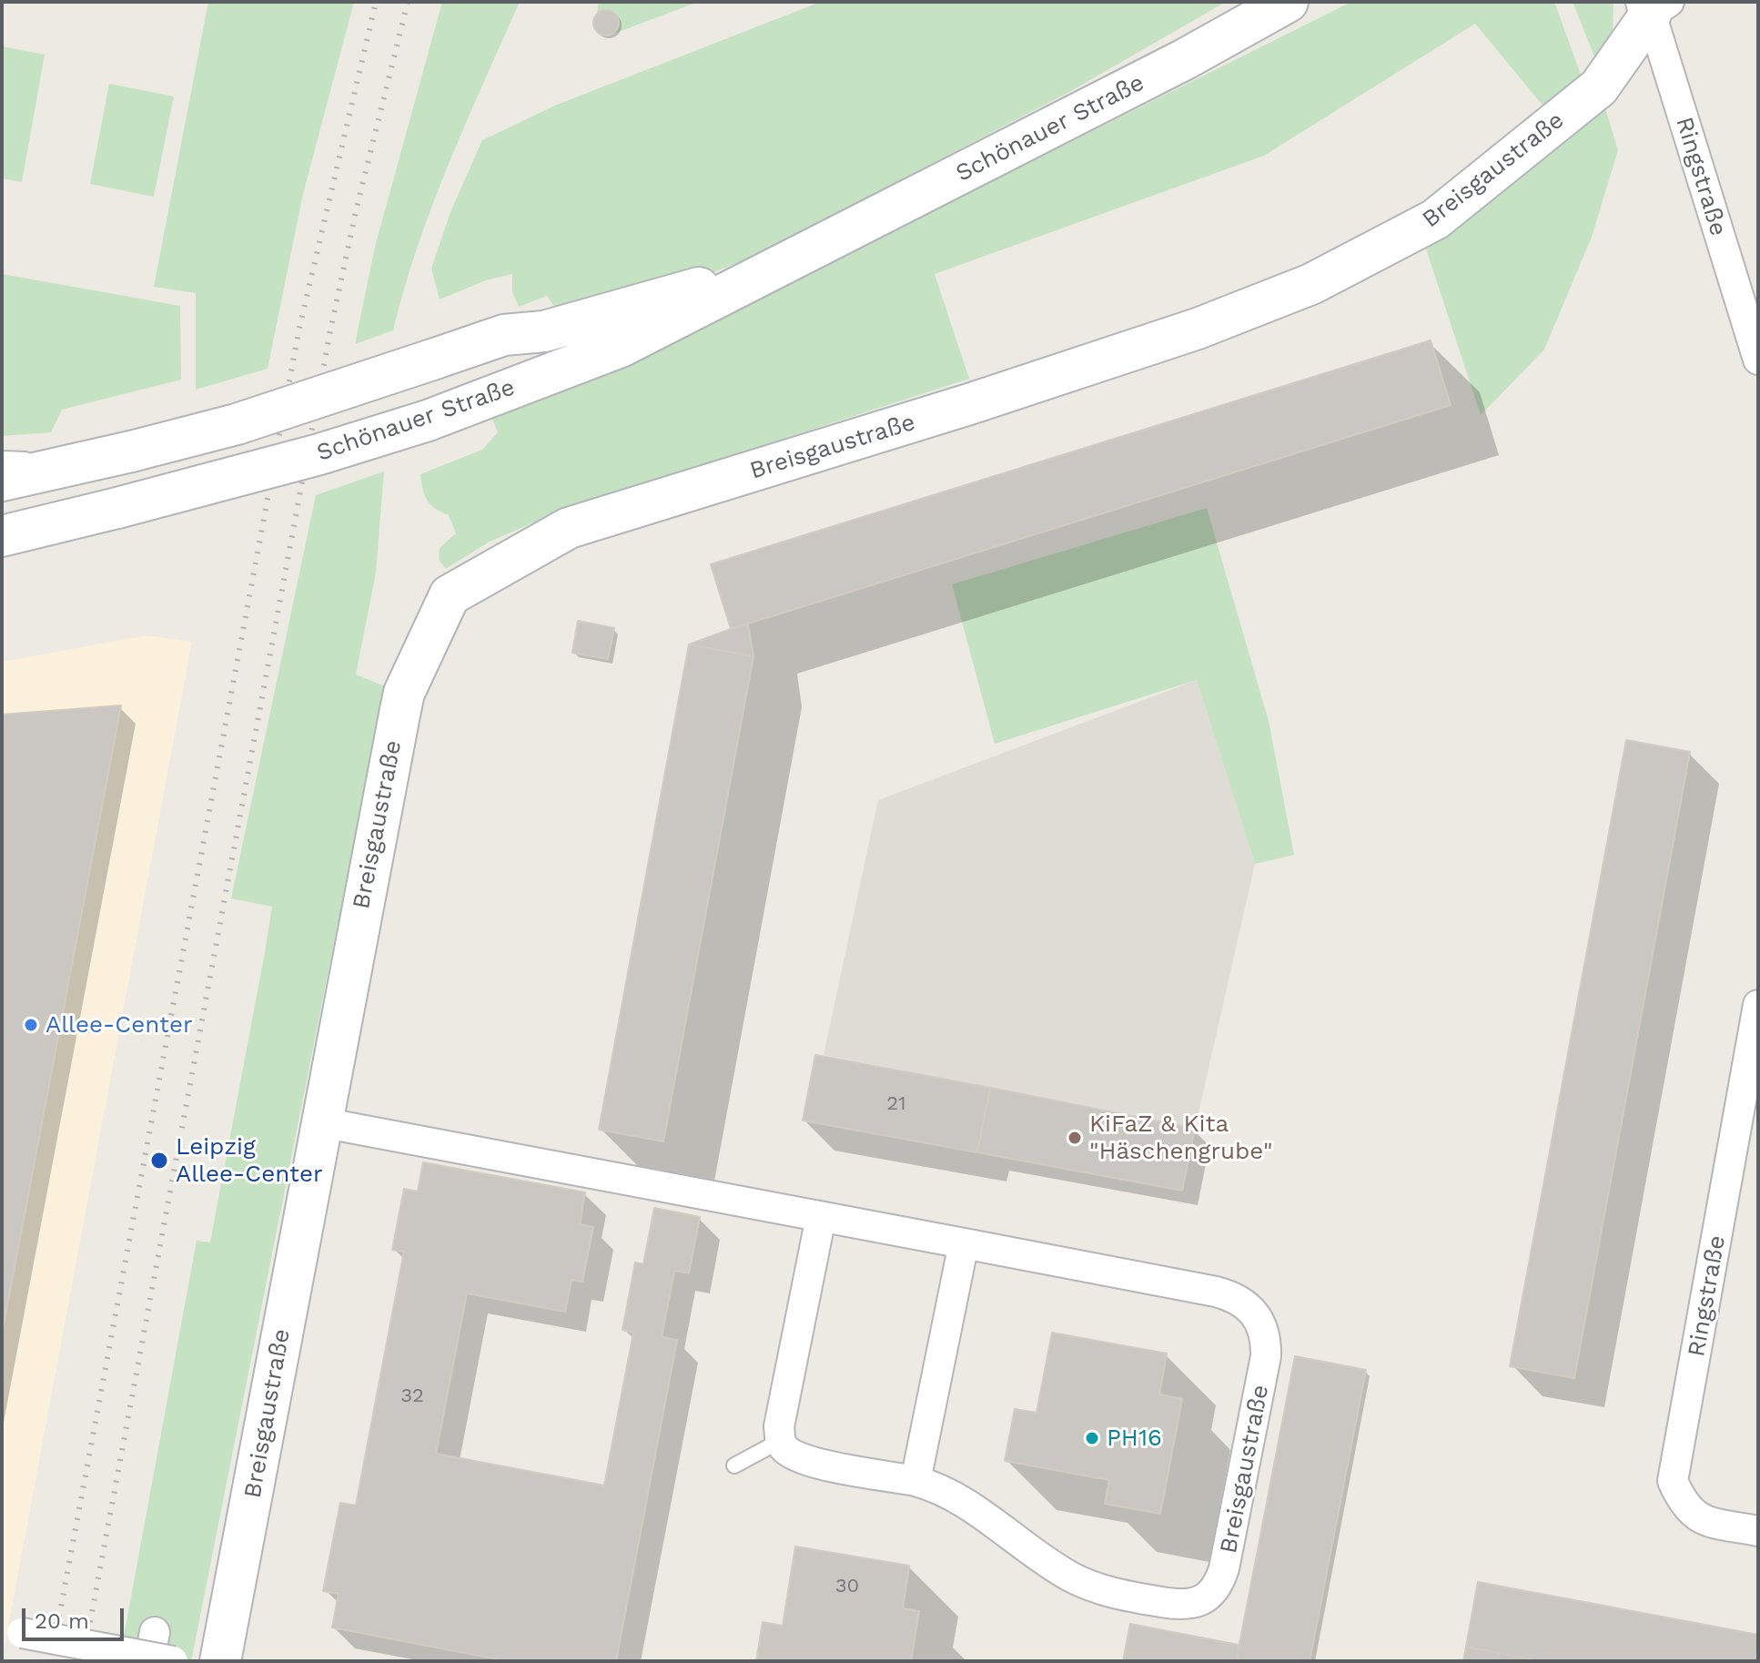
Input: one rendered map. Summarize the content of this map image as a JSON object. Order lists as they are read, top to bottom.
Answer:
{
  "streets": {
    "street": ["Schönauer Straße", "Breisgaustraße", "Ringstraße"]
  },
  "crossings": [
    ["Breisgaustraße", "Ringstraße"]
  ],
  "places": [
    "Allee-Center",
    "KiFaZ & Kita \"Häschengrube\"",
    "Leipzig Allee-Center",
    "PH16"
  ],
  "house_numbers": ["21", "32", "30"],
  "scale_bar": "20 m"
}
